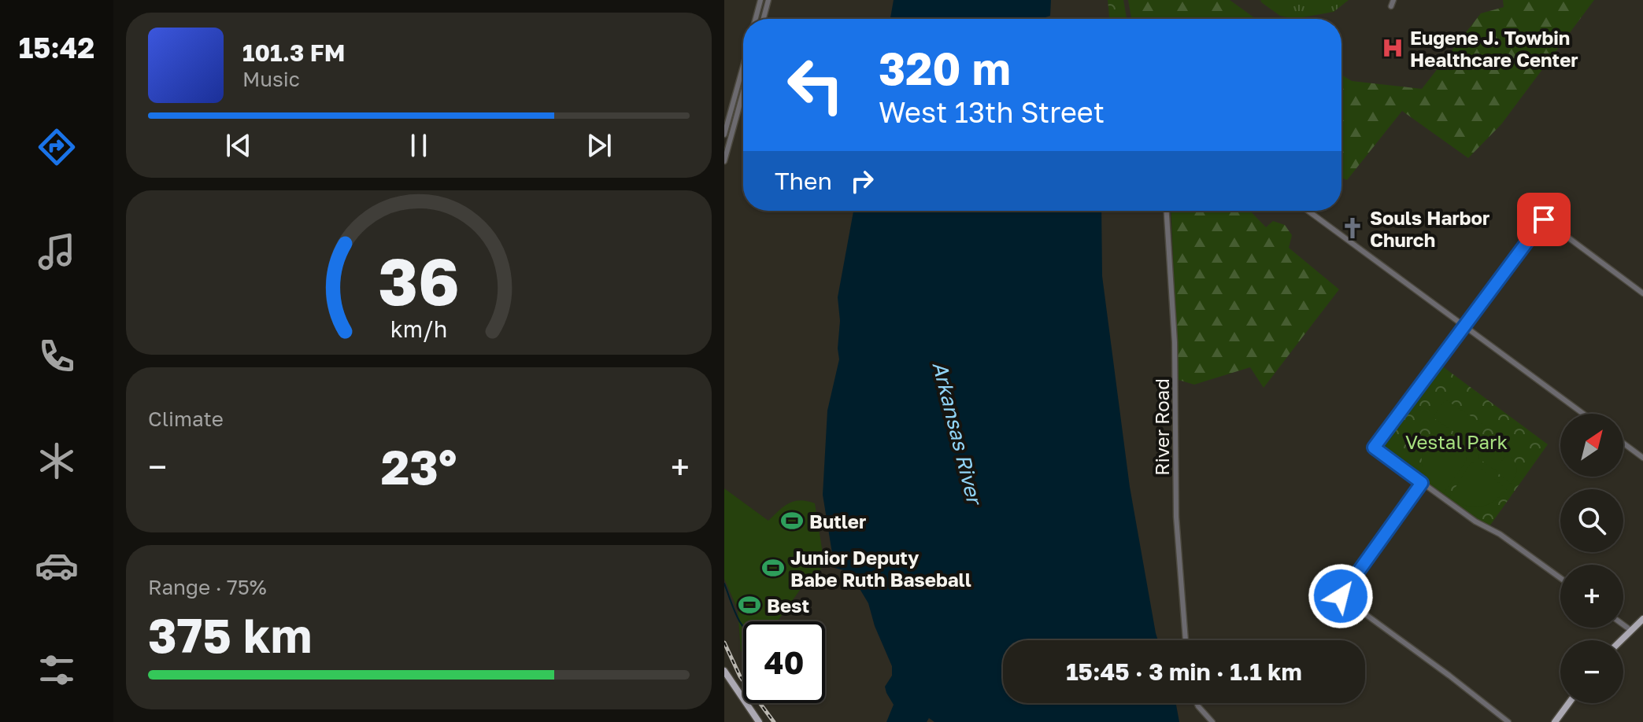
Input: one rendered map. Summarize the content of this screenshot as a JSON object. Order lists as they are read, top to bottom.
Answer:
{
  "streets": {
    "street": ["River Road"]
  },
  "water": ["Arkansas River"],
  "parks": ["Vestal Park"],
  "places": {
    "hospital": ["Eugene J. Towbin Healthcare Center"],
    "church": ["Souls Harbor Church"],
    "sports": ["Butler", "Junior Deputy Babe Ruth Baseball", "Best"]
  },
  "north": "top right",
  "page": {
    "tabs": "15:42",
    "turn": ["320 m", "West 13th Street"],
    "song": ["101.3 FM", "Music"],
    "then": "Then",
    "tile": [
      "Climate",
      ["Range · 75%", "375 km"]
    ],
    "map_buttons": ["+", "−"],
    "heat": ["−", "23°", "+"],
    "limit": "40",
    "trip": "15:45 · 3 min · 1.1 km",
    "gauge": ["36", "km/h"]
  }
}
